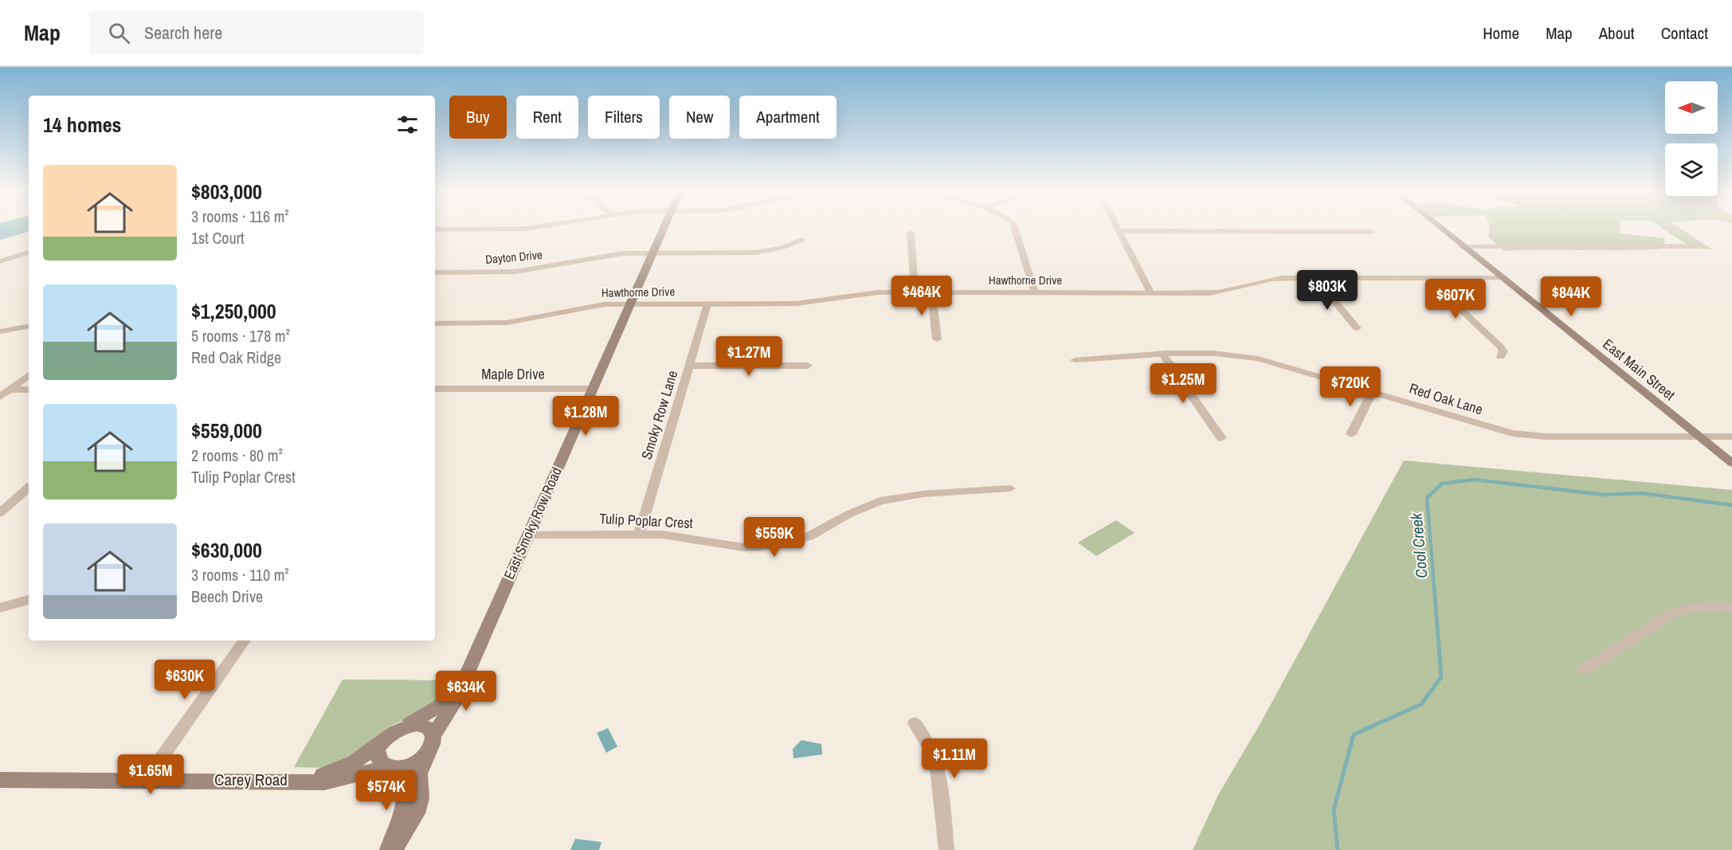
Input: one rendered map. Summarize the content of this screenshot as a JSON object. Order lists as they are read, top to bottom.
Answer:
{
  "streets": {
    "street": [
      "Dayton Drive",
      "Hawthorne Drive",
      "East Main Street",
      "Maple Drive",
      "Red Oak Lane",
      "Smoky Row Lane",
      "Tulip Poplar Crest",
      "East Smoky Row Road",
      "Carey Road"
    ]
  },
  "crossings": [
    ["Dayton Drive", "East Smoky Row Road"],
    ["Hawthorne Drive", "East Main Street"],
    ["Hawthorne Drive", "Smoky Row Lane"],
    ["Hawthorne Drive", "East Smoky Row Road"],
    ["East Main Street", "Red Oak Lane"],
    ["Maple Drive", "East Smoky Row Road"],
    ["Smoky Row Lane", "Tulip Poplar Crest"],
    ["Tulip Poplar Crest", "East Smoky Row Road"],
    ["East Smoky Row Road", "Carey Road"]
  ],
  "water": ["Cool Creek"],
  "north": "left",
  "page": {
    "header": "Map",
    "search": "Search here",
    "nav": [
      "Home",
      "Map",
      "About",
      "Contact"
    ],
    "chip": [
      "Buy",
      "Rent",
      "Filters",
      "New",
      "Apartment"
    ],
    "heading": "14 homes",
    "list": [
      {
        "name": "$803,000",
        "note": "3 rooms · 116 m² · 1st Court"
      },
      {
        "name": "$1,250,000",
        "note": "5 rooms · 178 m² · Red Oak Ridge"
      },
      {
        "name": "$559,000",
        "note": "2 rooms · 80 m² · Tulip Poplar Crest"
      },
      {
        "name": "$630,000",
        "note": "3 rooms · 110 m² · Beech Drive"
      }
    ],
    "price": [
      "$803K",
      "$464K",
      "$844K",
      "$607K",
      "$1.27M",
      "$1.25M",
      "$720K",
      "$1.28M",
      "$559K",
      "$630K",
      "$634K",
      "$1.11M",
      "$1.65M",
      "$574K"
    ]
  }
}
